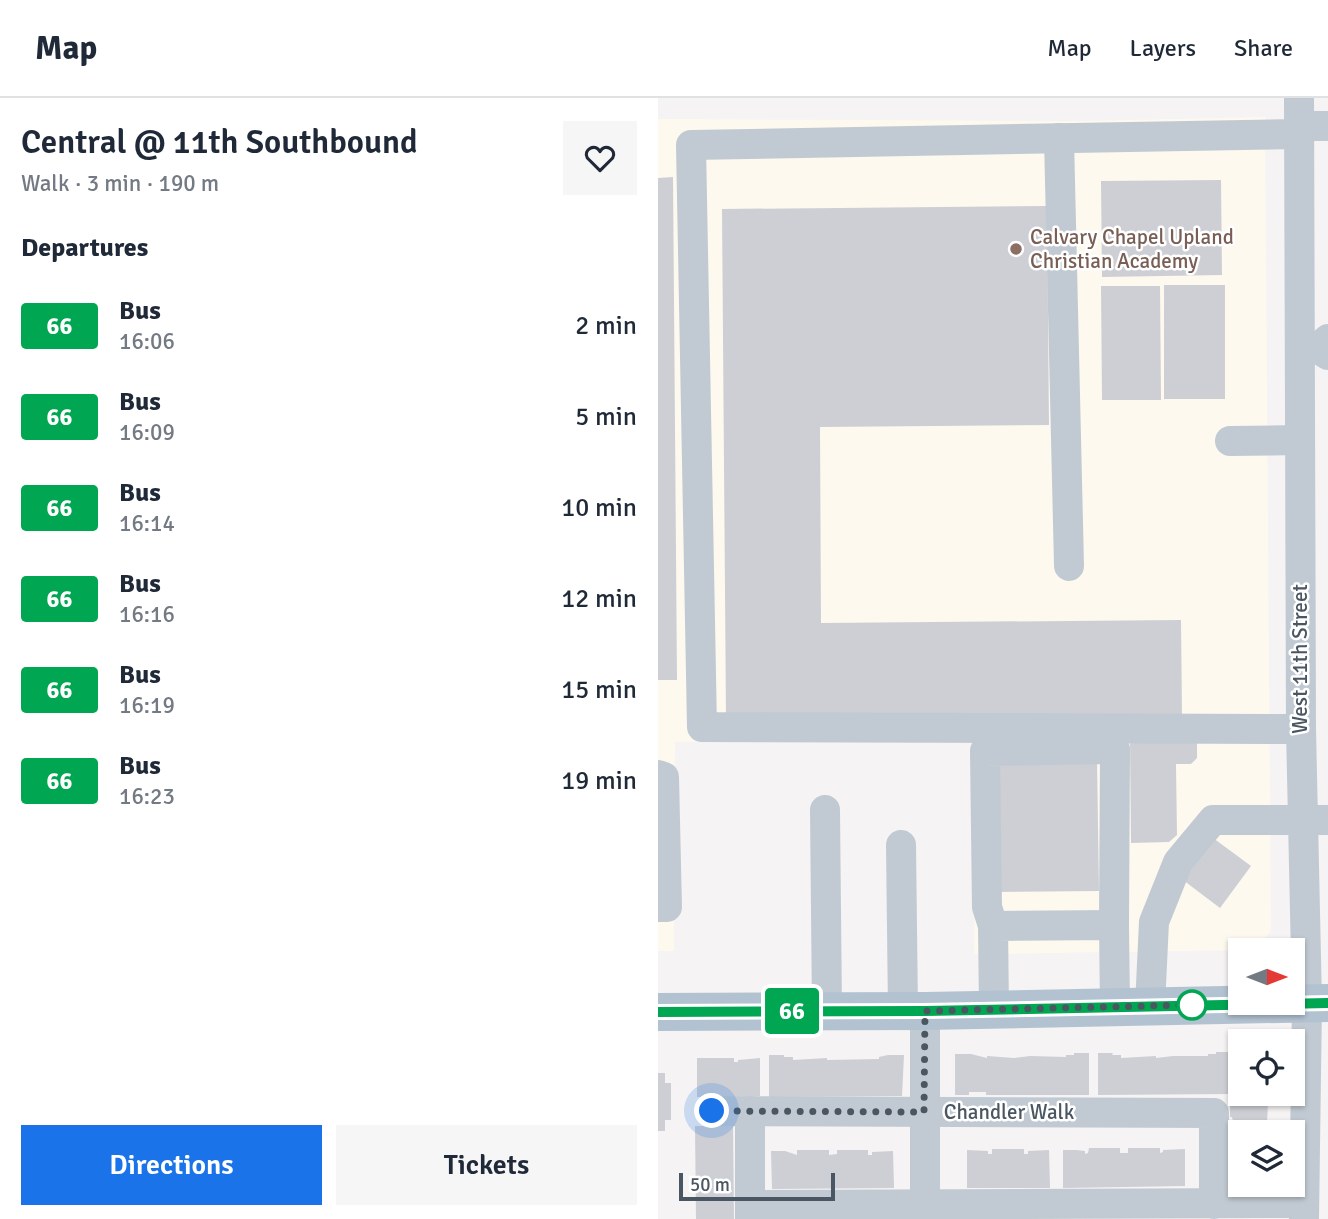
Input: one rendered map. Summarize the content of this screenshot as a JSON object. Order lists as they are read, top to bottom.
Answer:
{
  "streets": {
    "street": ["West 11th Street", "Chandler Walk"]
  },
  "places": ["Calvary Chapel Upland Christian Academy"],
  "lines": ["bus line 66"],
  "scale_bar": "50 m",
  "north": "right",
  "page": {
    "header": "Map",
    "nav": ["Map", "Layers", "Share"],
    "heading": [
      ["Central @ 11th Southbound", "Walk · 3 min · 190 m"],
      "Departures"
    ],
    "on_map": "66",
    "list": [
      {
        "mark": "66",
        "name": "Bus",
        "note": "16:06",
        "value": "2 min"
      },
      {
        "mark": "66",
        "name": "Bus",
        "note": "16:09",
        "value": "5 min"
      },
      {
        "mark": "66",
        "name": "Bus",
        "note": "16:14",
        "value": "10 min"
      },
      {
        "mark": "66",
        "name": "Bus",
        "note": "16:16",
        "value": "12 min"
      },
      {
        "mark": "66",
        "name": "Bus",
        "note": "16:19",
        "value": "15 min"
      },
      {
        "mark": "66",
        "name": "Bus",
        "note": "16:23",
        "value": "19 min"
      }
    ],
    "buttons": ["Directions", "Tickets"],
    "scale": "50 m"
  }
}
